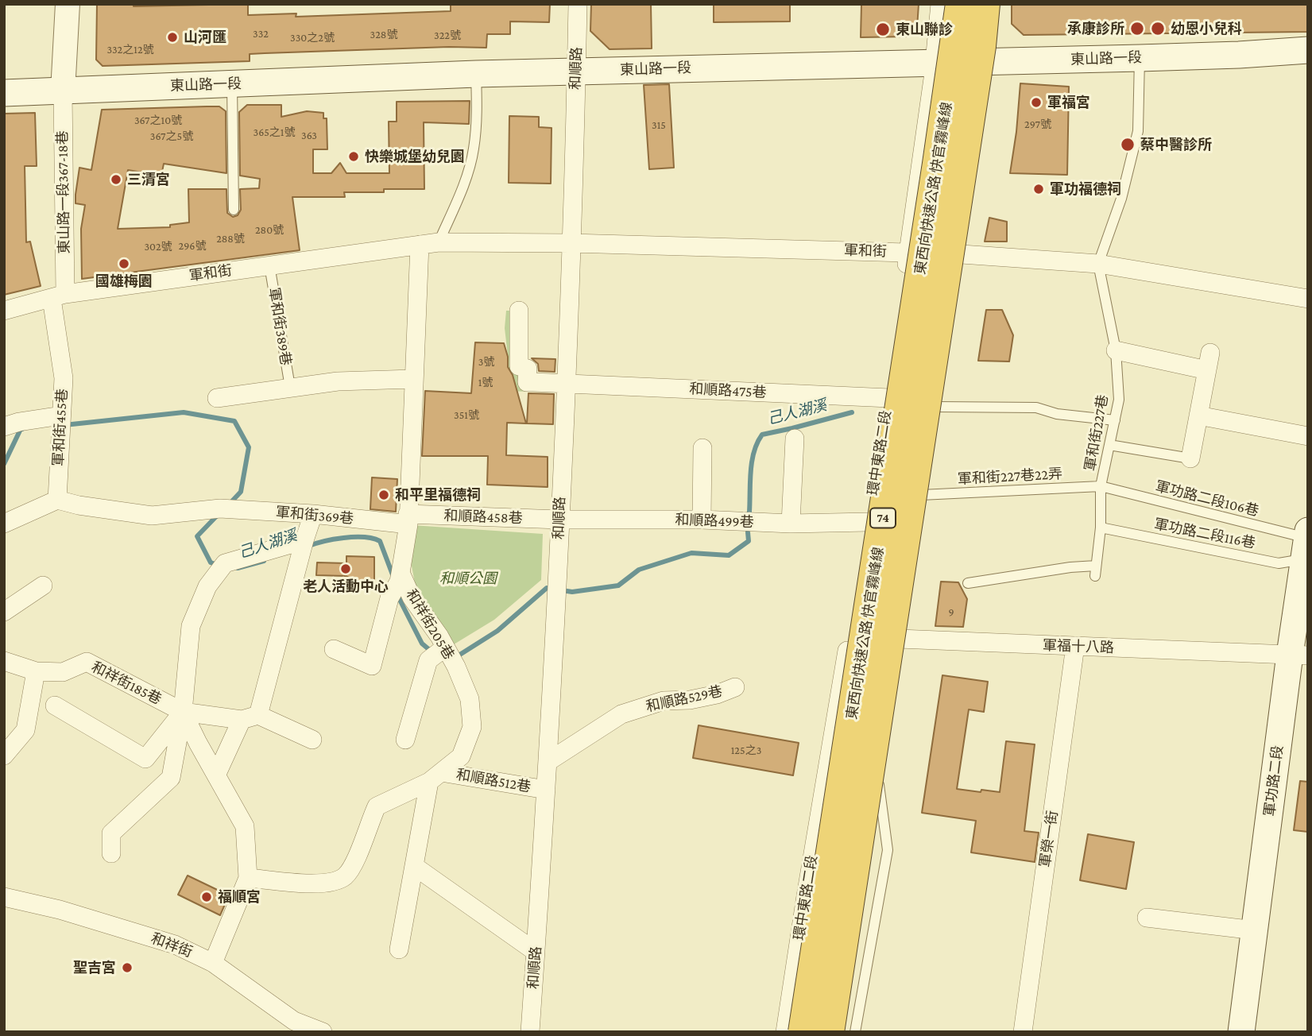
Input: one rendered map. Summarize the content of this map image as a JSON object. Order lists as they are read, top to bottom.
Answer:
{
  "streets": {
    "highway": ["東西向快速公路 快官霧峰線", "74"],
    "main road": ["東山路一段", "軍功路二段"],
    "street": [
      "和順路",
      "東山路一段367-18巷",
      "軍和街",
      "和順路475巷",
      "軍和街455巷",
      "環中東路二段",
      "軍和街369巷",
      "和順路458巷",
      "和順路499巷",
      "和祥街205巷",
      "軍福十八路",
      "和祥街185巷",
      "和順路529巷",
      "和順路512巷",
      "軍榮一街",
      "和祥街"
    ],
    "lane": [
      "軍和街389巷",
      "軍和街227巷",
      "軍和街227巷22弄",
      "軍功路二段106巷",
      "軍功路二段116巷"
    ]
  },
  "crossings": [
    ["東山路一段", "和順路"],
    ["東山路一段", "東西向快速公路 快官霧峰線"],
    ["東山路一段", "東山路一段367-18巷"],
    ["東山路一段", "環中東路二段"],
    ["東山路一段", "74"],
    ["和順路", "軍和街"],
    ["和順路", "和順路475巷"],
    ["和順路", "和順路458巷"],
    ["和順路", "和順路499巷"],
    ["和順路", "和順路529巷"],
    ["和順路", "和順路512巷"],
    ["東西向快速公路 快官霧峰線", "74"],
    ["東山路一段367-18巷", "軍和街"],
    ["東山路一段367-18巷", "軍和街455巷"],
    ["軍和街", "軍和街389巷"],
    ["軍和街", "軍和街455巷"],
    ["軍和街", "軍和街227巷"],
    ["軍和街", "環中東路二段"],
    ["和順路475巷", "環中東路二段"],
    ["軍和街455巷", "軍和街369巷"],
    ["軍和街227巷", "軍和街227巷22弄"],
    ["軍和街227巷", "軍功路二段106巷"],
    ["軍和街227巷", "軍功路二段116巷"],
    ["環中東路二段", "和順路499巷"],
    ["環中東路二段", "軍福十八路"],
    ["軍和街227巷22弄", "軍功路二段106巷"],
    ["軍功路二段106巷", "軍功路二段116巷"],
    ["軍功路二段106巷", "軍功路二段"],
    ["軍和街369巷", "和順路458巷"],
    ["軍和街369巷", "和祥街205巷"],
    ["和順路458巷", "和順路499巷"],
    ["和順路458巷", "和祥街205巷"],
    ["軍功路二段116巷", "軍功路二段"],
    ["和祥街205巷", "和順路512巷"],
    ["軍福十八路", "軍功路二段"],
    ["軍福十八路", "軍榮一街"]
  ],
  "water": ["己人湖溪"],
  "parks": ["和順公園"],
  "places": [
    "承康診所",
    "幼恩小兒科",
    "東山聯診",
    "山河匯",
    "軍福宮",
    "蔡中醫診所",
    "快樂城堡幼兒園",
    "三清宮",
    "軍功福德祠",
    "國雄梅園",
    "和平里福德祠",
    "老人活動中心",
    "福順宮",
    "聖吉宮"
  ],
  "house_numbers": [
    "332",
    "328號",
    "322號",
    "330之2號",
    "332之12號",
    "367之10號",
    "297號",
    "315",
    "365之1號",
    "363",
    "367之5號",
    "280號",
    "288號",
    "296號",
    "302號",
    "3號",
    "1號",
    "351號",
    "9",
    "125之3"
  ]
}
